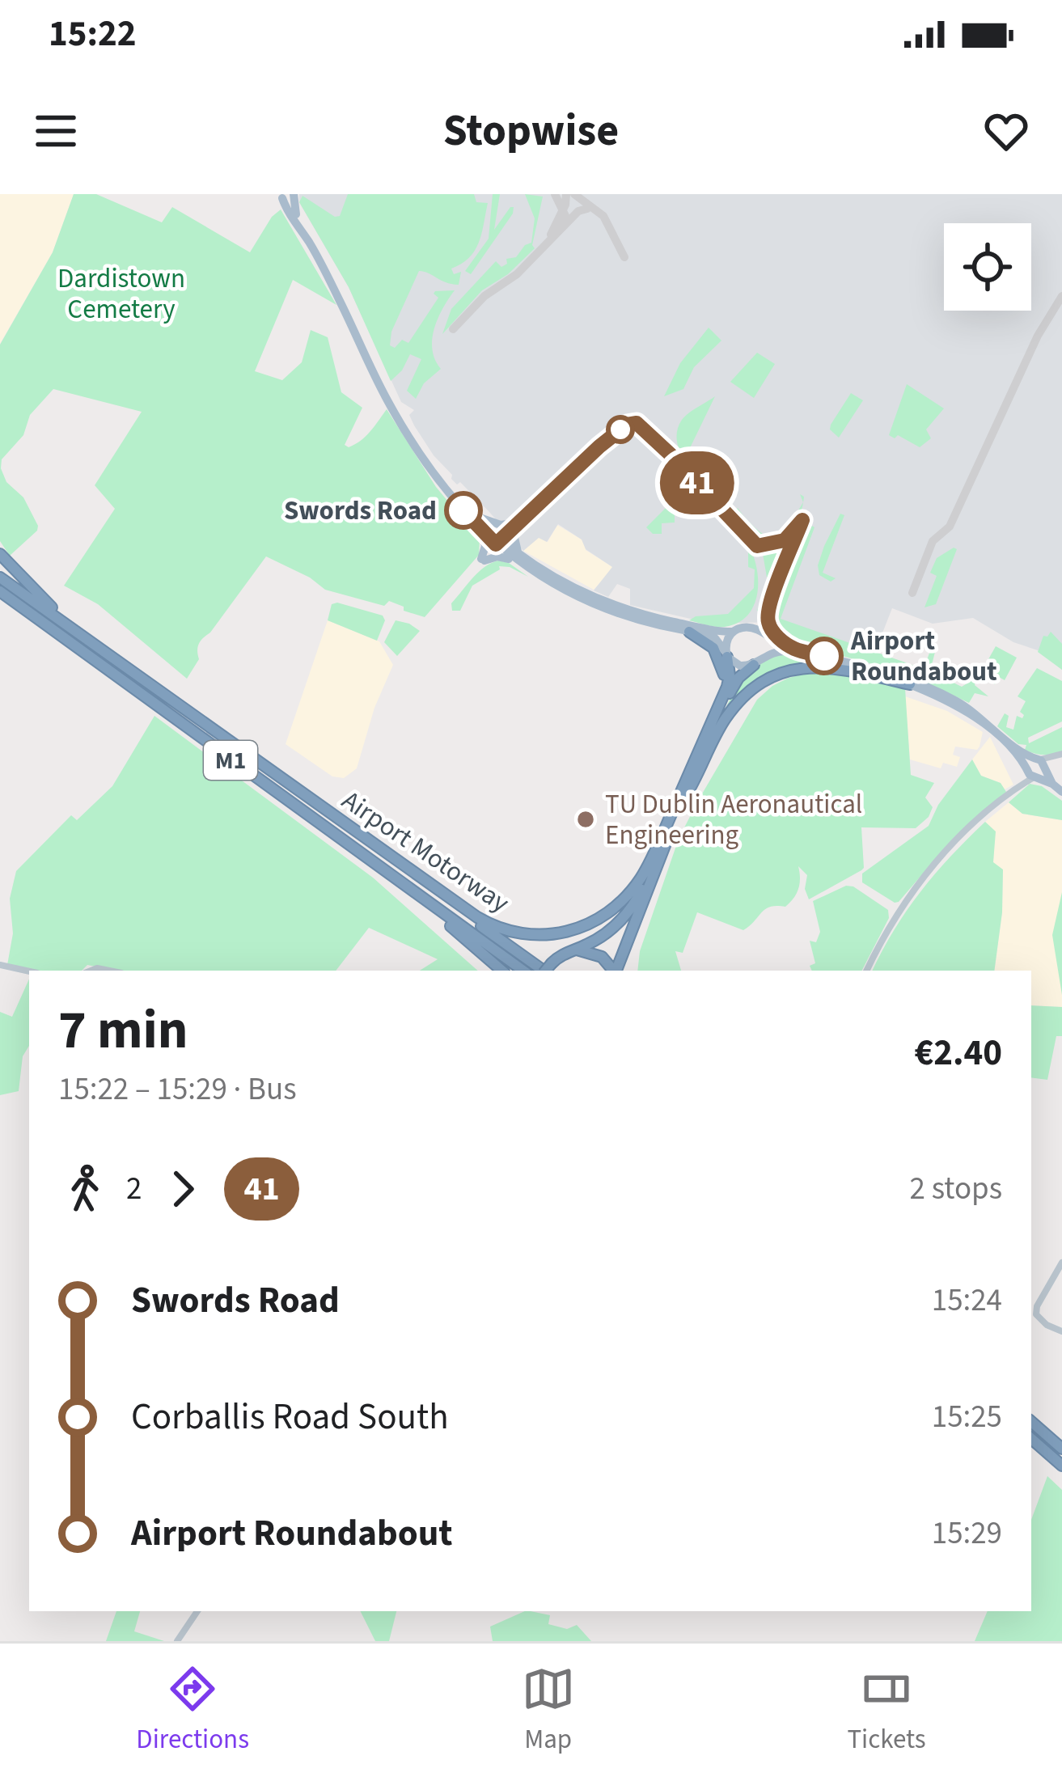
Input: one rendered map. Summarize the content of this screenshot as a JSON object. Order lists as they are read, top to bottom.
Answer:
{
  "streets": {
    "highway": ["M1", "Airport Motorway"]
  },
  "crossings": [
    ["M1", "Airport Motorway"]
  ],
  "parks": ["Dardistown Cemetery"],
  "places": ["Swords Road", "Airport Roundabout", "TU Dublin Aeronautical Engineering"],
  "lines": ["bus line 41"],
  "page": {
    "status": "15:22",
    "header": "Stopwise",
    "on_map": "41",
    "heading": ["7 min", "15:22 – 15:29 · Bus", "€2.40"],
    "legs": ["2", "41", "2 stops"],
    "list": [
      {
        "name": "Swords Road",
        "value": "15:24"
      },
      {
        "name": "Corballis Road South",
        "value": "15:25"
      },
      {
        "name": "Airport Roundabout",
        "value": "15:29"
      }
    ],
    "tabs": ["Directions", "Map", "Tickets"]
  }
}
